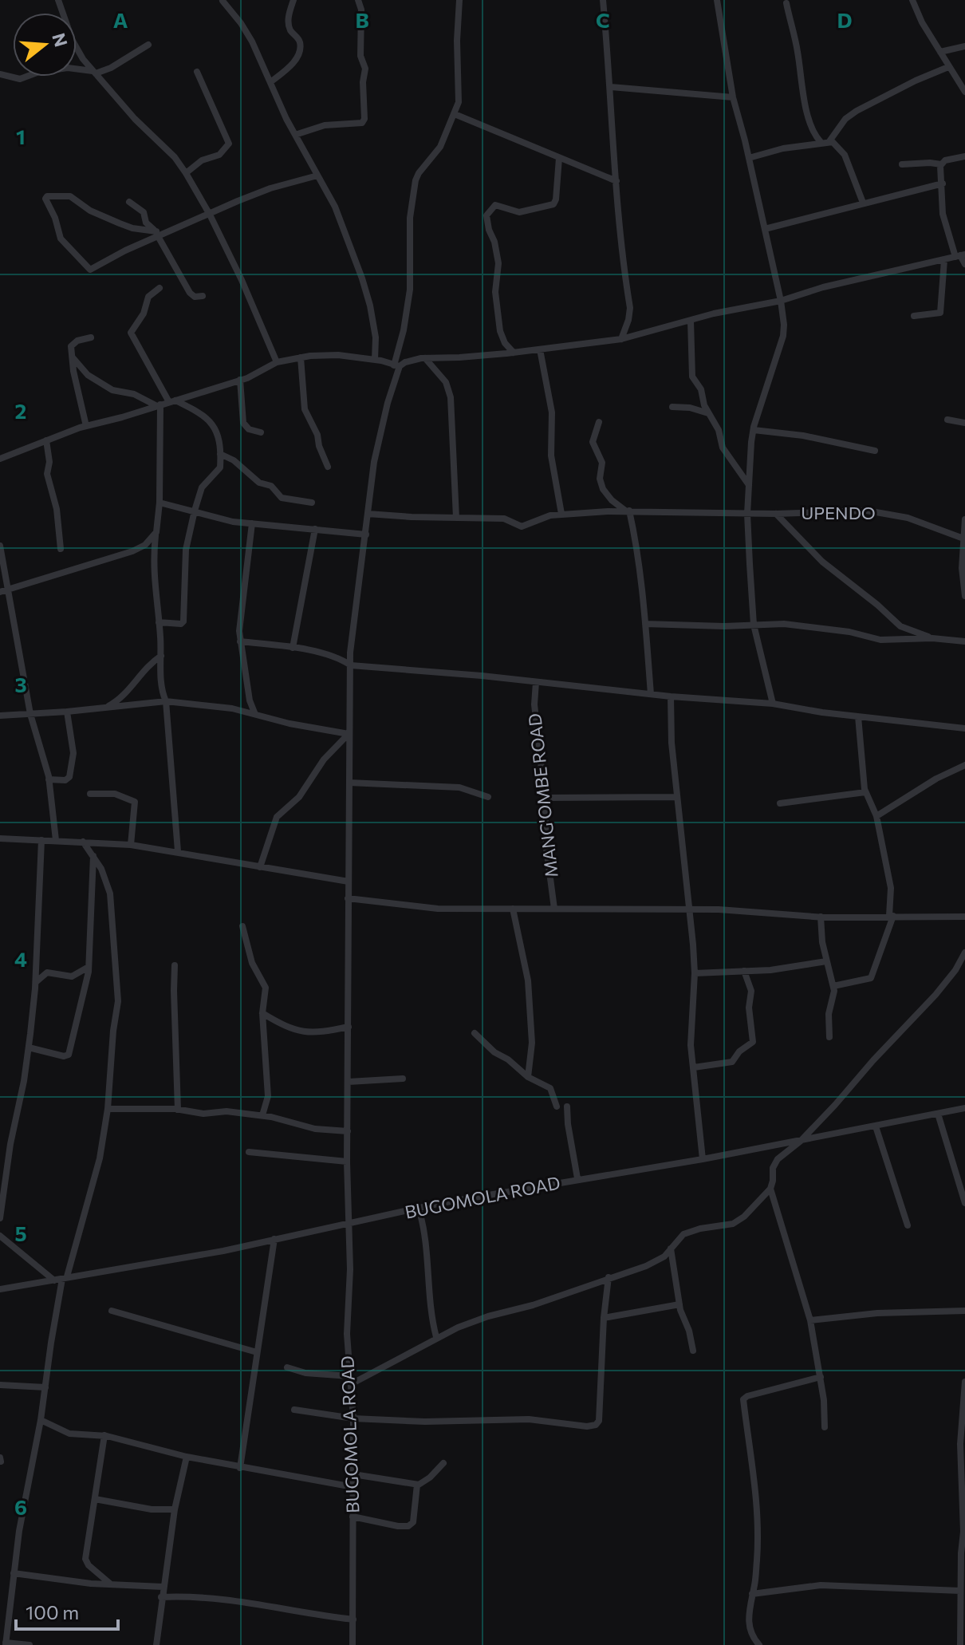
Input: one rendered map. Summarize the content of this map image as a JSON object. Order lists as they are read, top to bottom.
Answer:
{
  "streets": {
    "street": ["UPENDO", "MANG'OMBE ROAD", "BUGOMOLA ROAD"]
  },
  "crossings": [
    ["UPENDO", "BUGOMOLA ROAD"]
  ],
  "scale_bar": "100 m",
  "north": "right",
  "grid": {
    "columns": [
      "A",
      "B",
      "C",
      "D"
    ],
    "rows": [
      "1",
      "2",
      "3",
      "4",
      "5",
      "6"
    ]
  }
}
